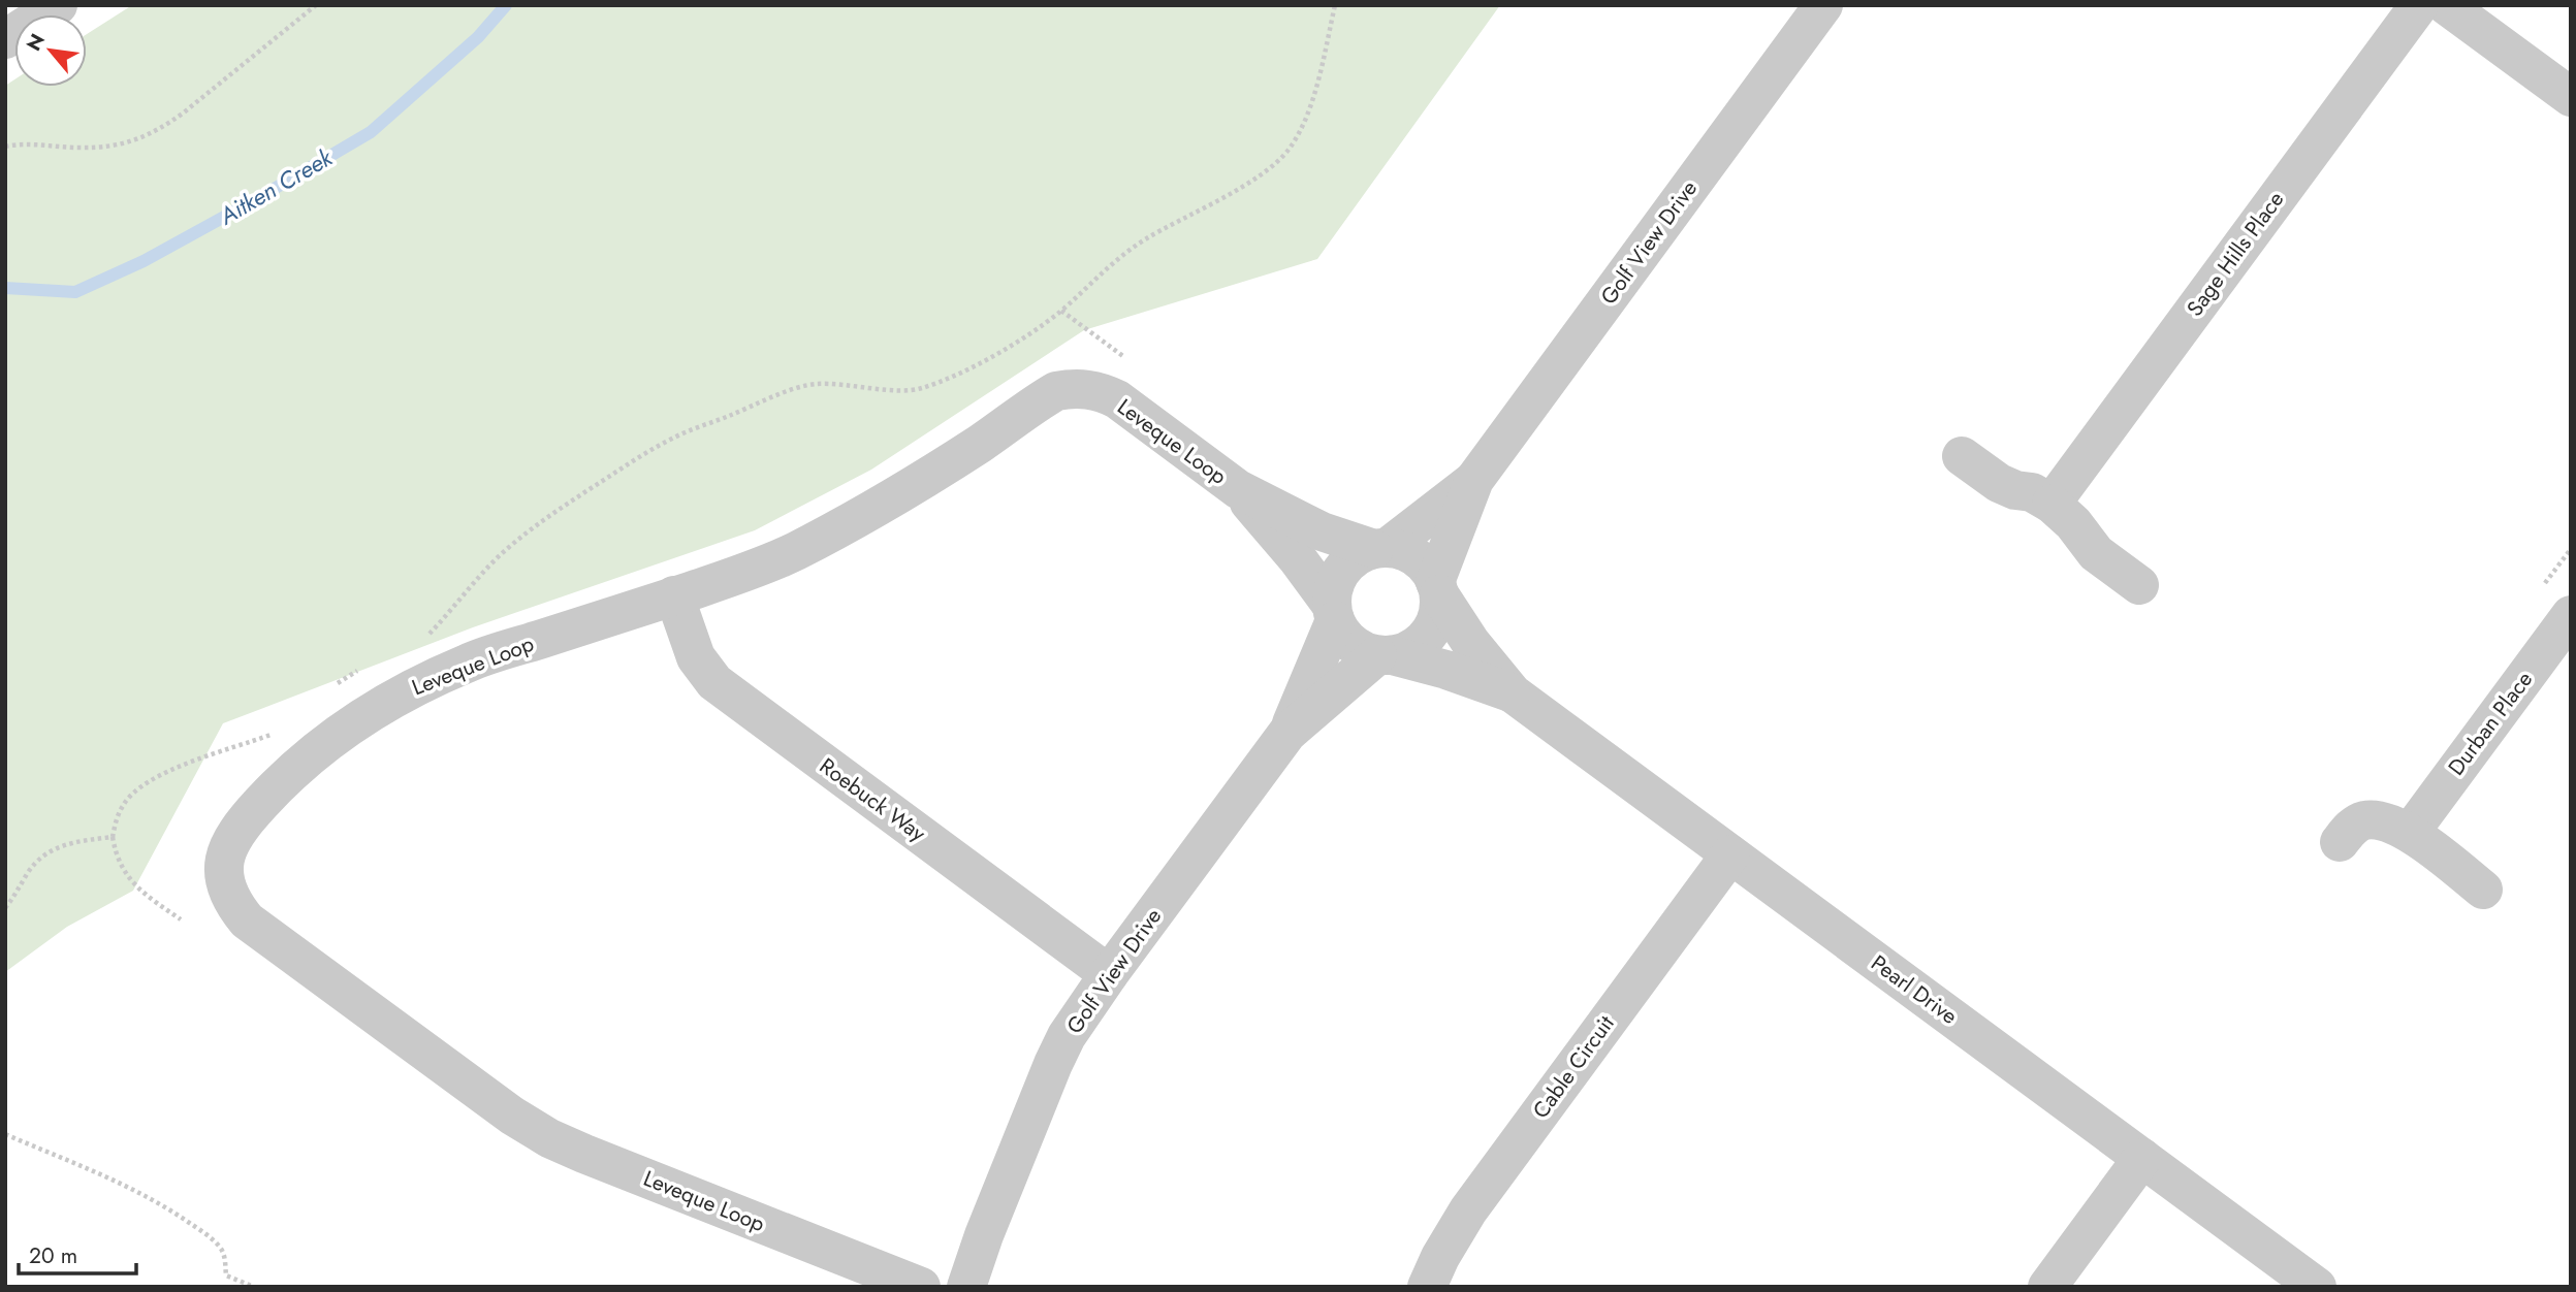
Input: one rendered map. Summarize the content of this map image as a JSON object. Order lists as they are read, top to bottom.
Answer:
{
  "streets": {
    "street": [
      "Golf View Drive",
      "Sage Hills Place",
      "Leveque Loop",
      "Durban Place",
      "Roebuck Way",
      "Pearl Drive",
      "Cable Circuit"
    ]
  },
  "crossings": [
    ["Golf View Drive", "Leveque Loop"],
    ["Golf View Drive", "Roebuck Way"],
    ["Golf View Drive", "Pearl Drive"],
    ["Leveque Loop", "Roebuck Way"],
    ["Leveque Loop", "Pearl Drive"],
    ["Pearl Drive", "Cable Circuit"]
  ],
  "water": ["Aitken Creek"],
  "scale_bar": "20 m",
  "north": "top left"
}
